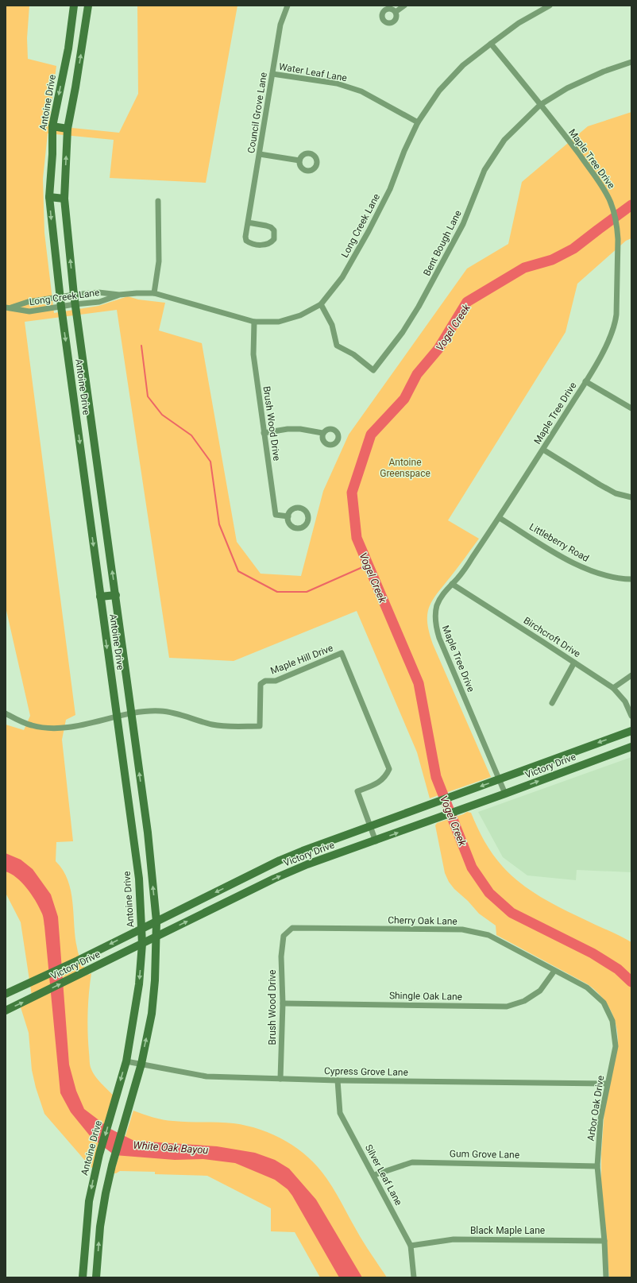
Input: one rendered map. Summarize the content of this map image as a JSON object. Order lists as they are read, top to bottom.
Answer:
{
  "streets": {
    "main road": ["Antoine Drive", "Victory Drive"],
    "street": [
      "Water Leaf Lane",
      "Council Grove Lane",
      "Maple Tree Drive",
      "Long Creek Lane",
      "Bent Bough Lane",
      "Brush Wood Drive",
      "Littleberry Road",
      "Birchcroft Drive",
      "Maple Hill Drive",
      "Cherry Oak Lane",
      "Shingle Oak Lane",
      "Cypress Grove Lane",
      "Arbor Oak Drive",
      "Gum Grove Lane",
      "Silver Leaf Lane",
      "Black Maple Lane"
    ]
  },
  "crossings": [
    ["Water Leaf Lane", "Council Grove Lane"],
    ["Water Leaf Lane", "Long Creek Lane"],
    ["Antoine Drive", "Long Creek Lane"],
    ["Antoine Drive", "Maple Hill Drive"],
    ["Antoine Drive", "Victory Drive"],
    ["Antoine Drive", "Cypress Grove Lane"],
    ["Maple Tree Drive", "Long Creek Lane"],
    ["Maple Tree Drive", "Bent Bough Lane"],
    ["Maple Tree Drive", "Littleberry Road"],
    ["Maple Tree Drive", "Birchcroft Drive"],
    ["Maple Tree Drive", "Victory Drive"],
    ["Long Creek Lane", "Bent Bough Lane"],
    ["Long Creek Lane", "Brush Wood Drive"],
    ["Brush Wood Drive", "Cherry Oak Lane"],
    ["Brush Wood Drive", "Shingle Oak Lane"],
    ["Brush Wood Drive", "Cypress Grove Lane"],
    ["Maple Hill Drive", "Victory Drive"],
    ["Cherry Oak Lane", "Shingle Oak Lane"],
    ["Cherry Oak Lane", "Arbor Oak Drive"],
    ["Shingle Oak Lane", "Arbor Oak Drive"],
    ["Cypress Grove Lane", "Arbor Oak Drive"],
    ["Cypress Grove Lane", "Silver Leaf Lane"],
    ["Arbor Oak Drive", "Gum Grove Lane"],
    ["Arbor Oak Drive", "Black Maple Lane"],
    ["Gum Grove Lane", "Silver Leaf Lane"],
    ["Silver Leaf Lane", "Black Maple Lane"]
  ],
  "water": ["Vogel Creek", "White Oak Bayou"],
  "parks": ["Antoine Greenspace"]
}
